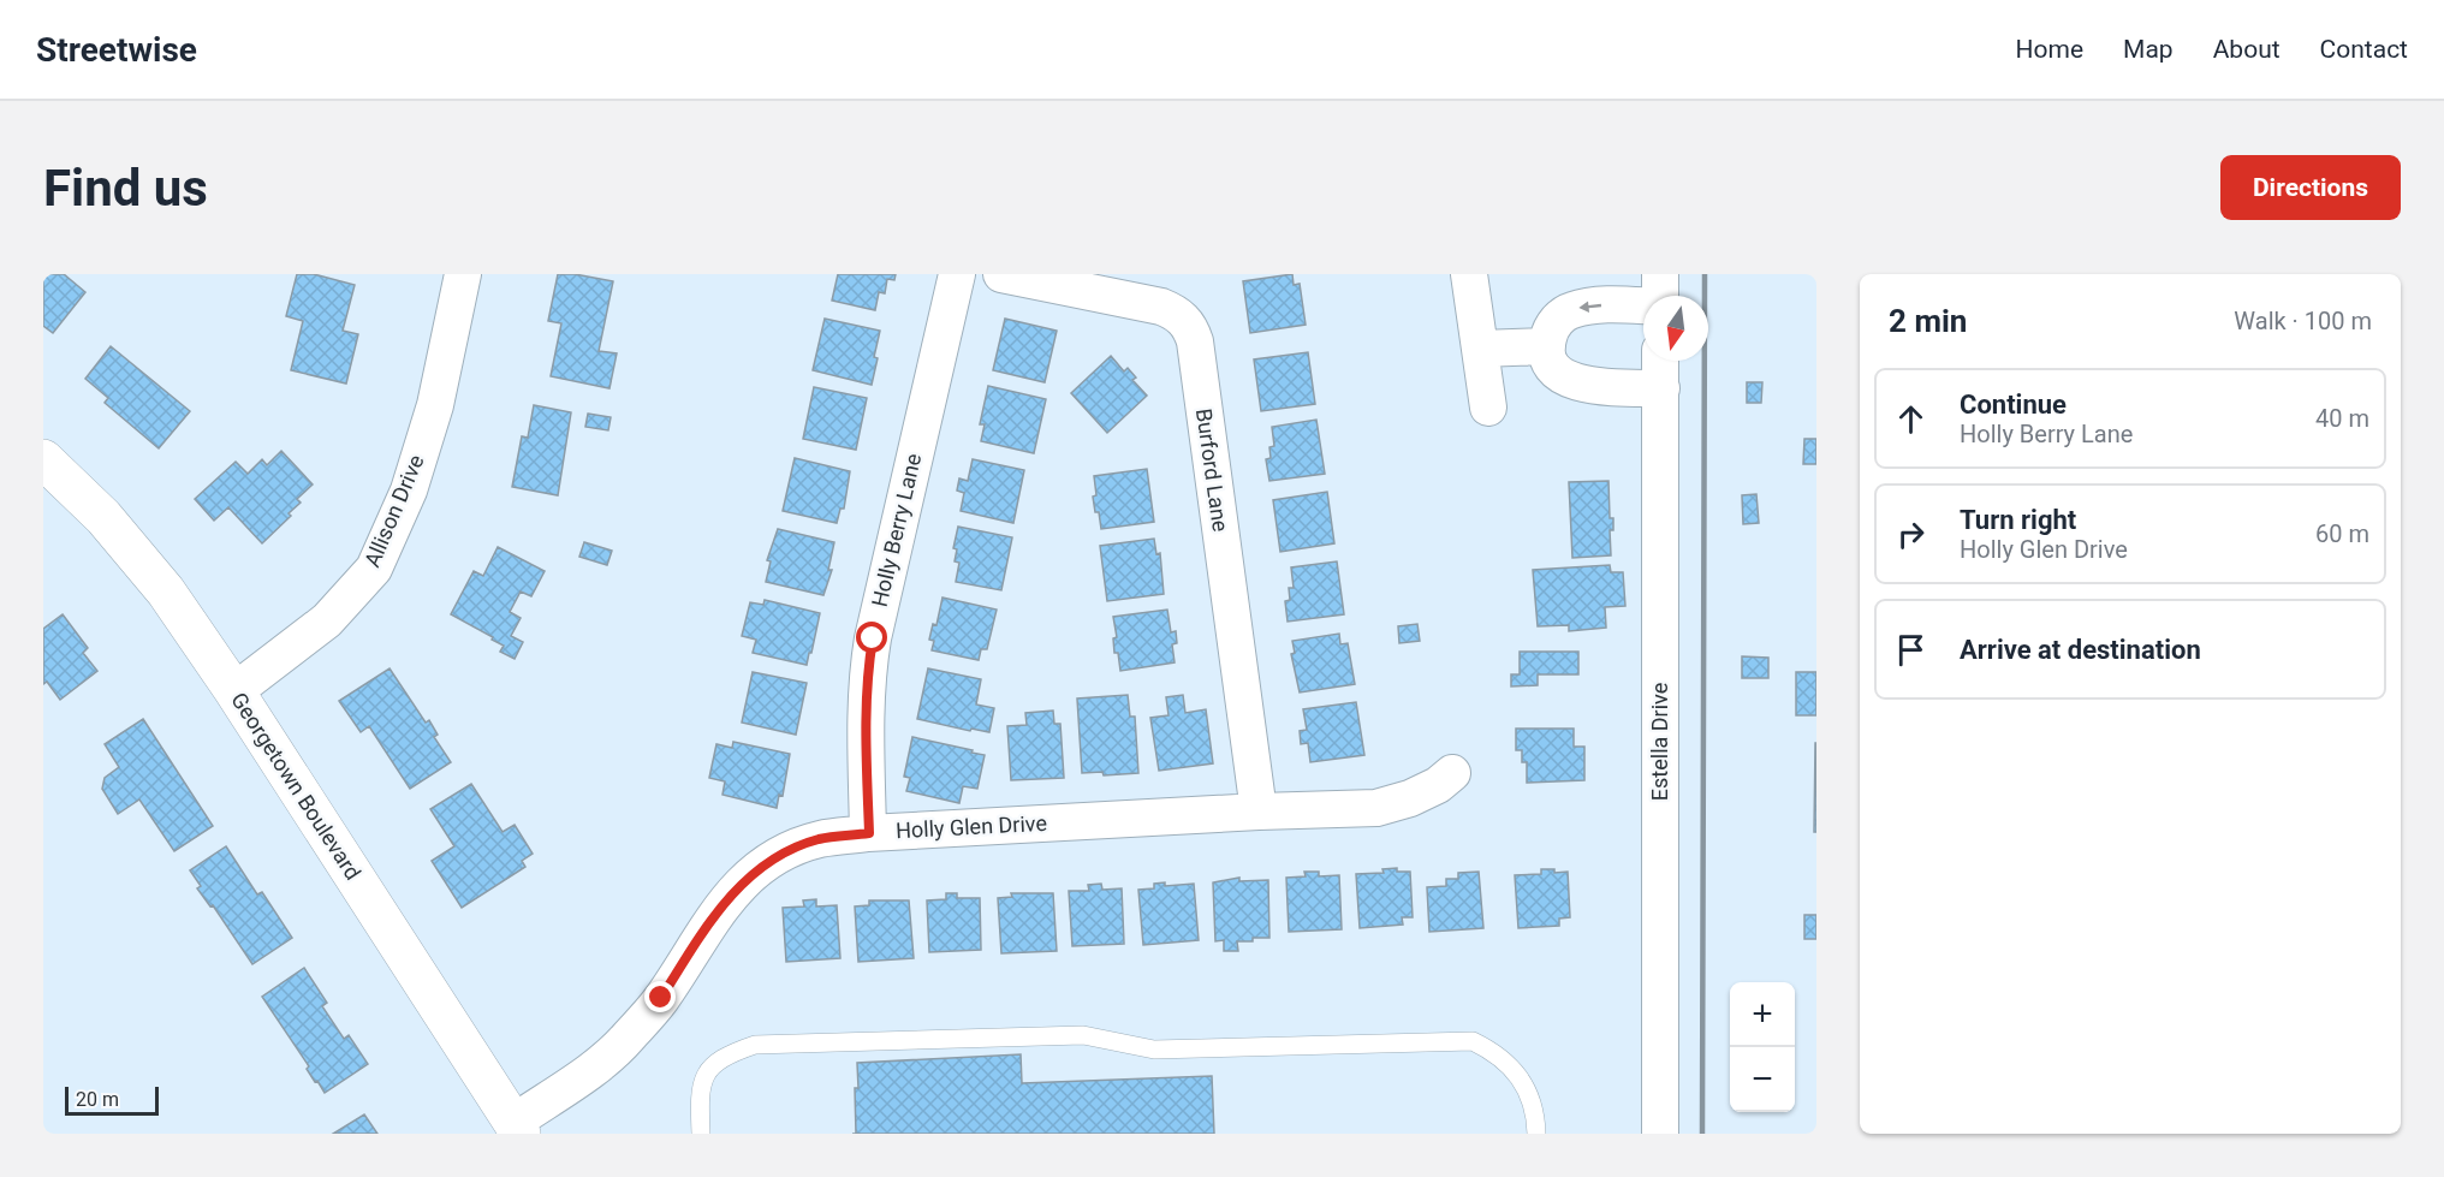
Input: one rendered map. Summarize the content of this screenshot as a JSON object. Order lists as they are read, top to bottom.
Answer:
{
  "streets": {
    "street": [
      "Burford Lane",
      "Allison Drive",
      "Holly Berry Lane",
      "Estella Drive",
      "Georgetown Boulevard",
      "Holly Glen Drive"
    ]
  },
  "crossings": [
    ["Burford Lane", "Holly Glen Drive"],
    ["Allison Drive", "Georgetown Boulevard"],
    ["Holly Berry Lane", "Holly Glen Drive"],
    ["Georgetown Boulevard", "Holly Glen Drive"]
  ],
  "scale_bar": "20 m",
  "north": "bottom",
  "page": {
    "header": "Streetwise",
    "nav": [
      "Home",
      "Map",
      "About",
      "Contact"
    ],
    "buttons": "Directions",
    "title": "Find us",
    "heading": ["2 min", "Walk · 100 m"],
    "list": [
      ["Continue", "Holly Berry Lane", "40 m"],
      ["Turn right", "Holly Glen Drive", "60 m"],
      "Arrive at destination"
    ],
    "map_buttons": ["+", "−"],
    "scale": "20 m"
  }
}
